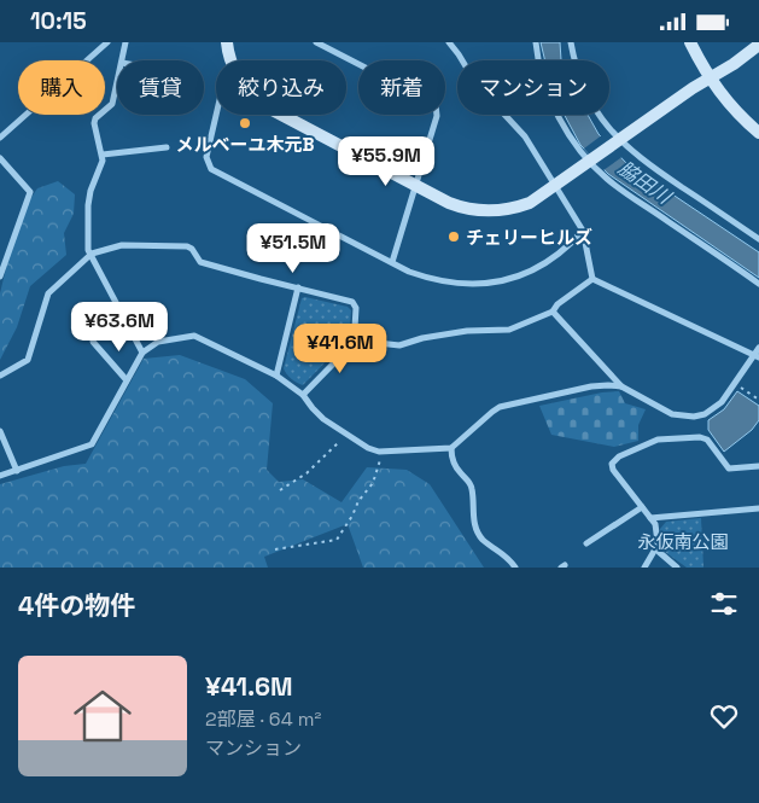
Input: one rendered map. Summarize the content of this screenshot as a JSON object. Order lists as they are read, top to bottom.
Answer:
{
  "water": ["脇田川"],
  "parks": ["永仮南公園"],
  "places": ["メルベーユ木元B", "チェリーヒルズ"],
  "page": {
    "status": "10:15",
    "chip": [
      "購入",
      "賃貸",
      "絞り込み",
      "新着",
      "マンション"
    ],
    "price": [
      "¥55.9M",
      "¥51.5M",
      "¥63.6M",
      "¥41.6M"
    ],
    "heading": "4件の物件",
    "list": [
      {
        "name": "¥41.6M",
        "note": "2部屋 · 64 m² · マンション"
      }
    ]
  }
}
